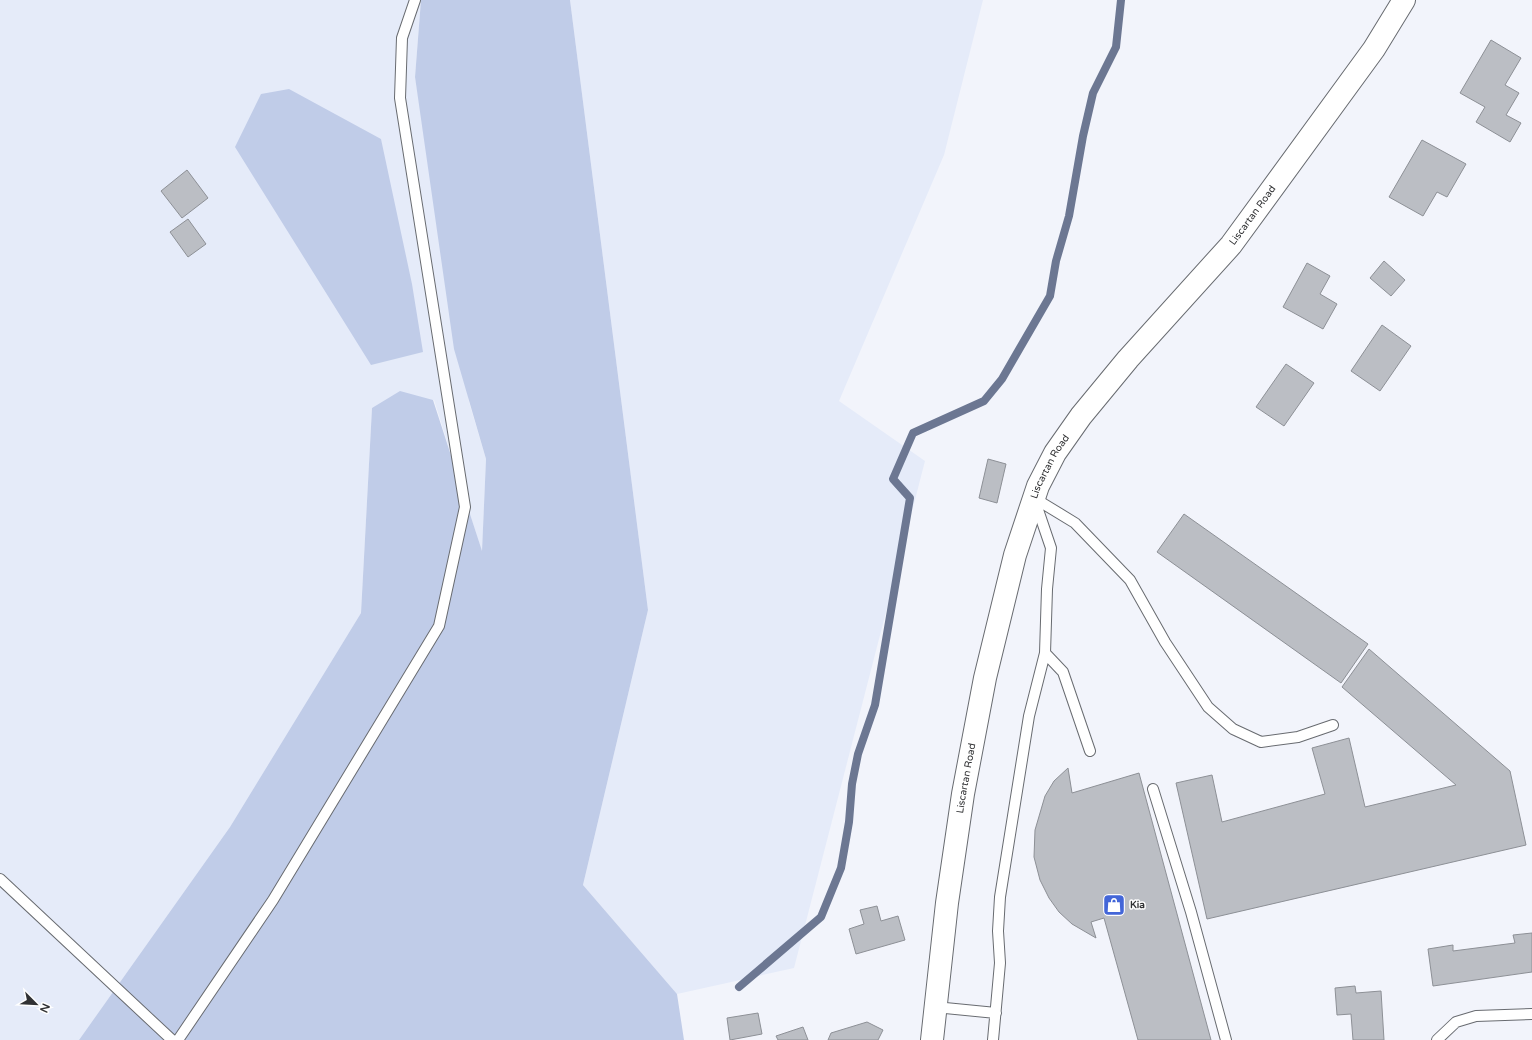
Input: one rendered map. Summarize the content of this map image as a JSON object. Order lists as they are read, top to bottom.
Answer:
{
  "streets": {
    "street": ["Liscartan Road"]
  },
  "places": {
    "shop": ["Kia"]
  },
  "north": "bottom right"
}
